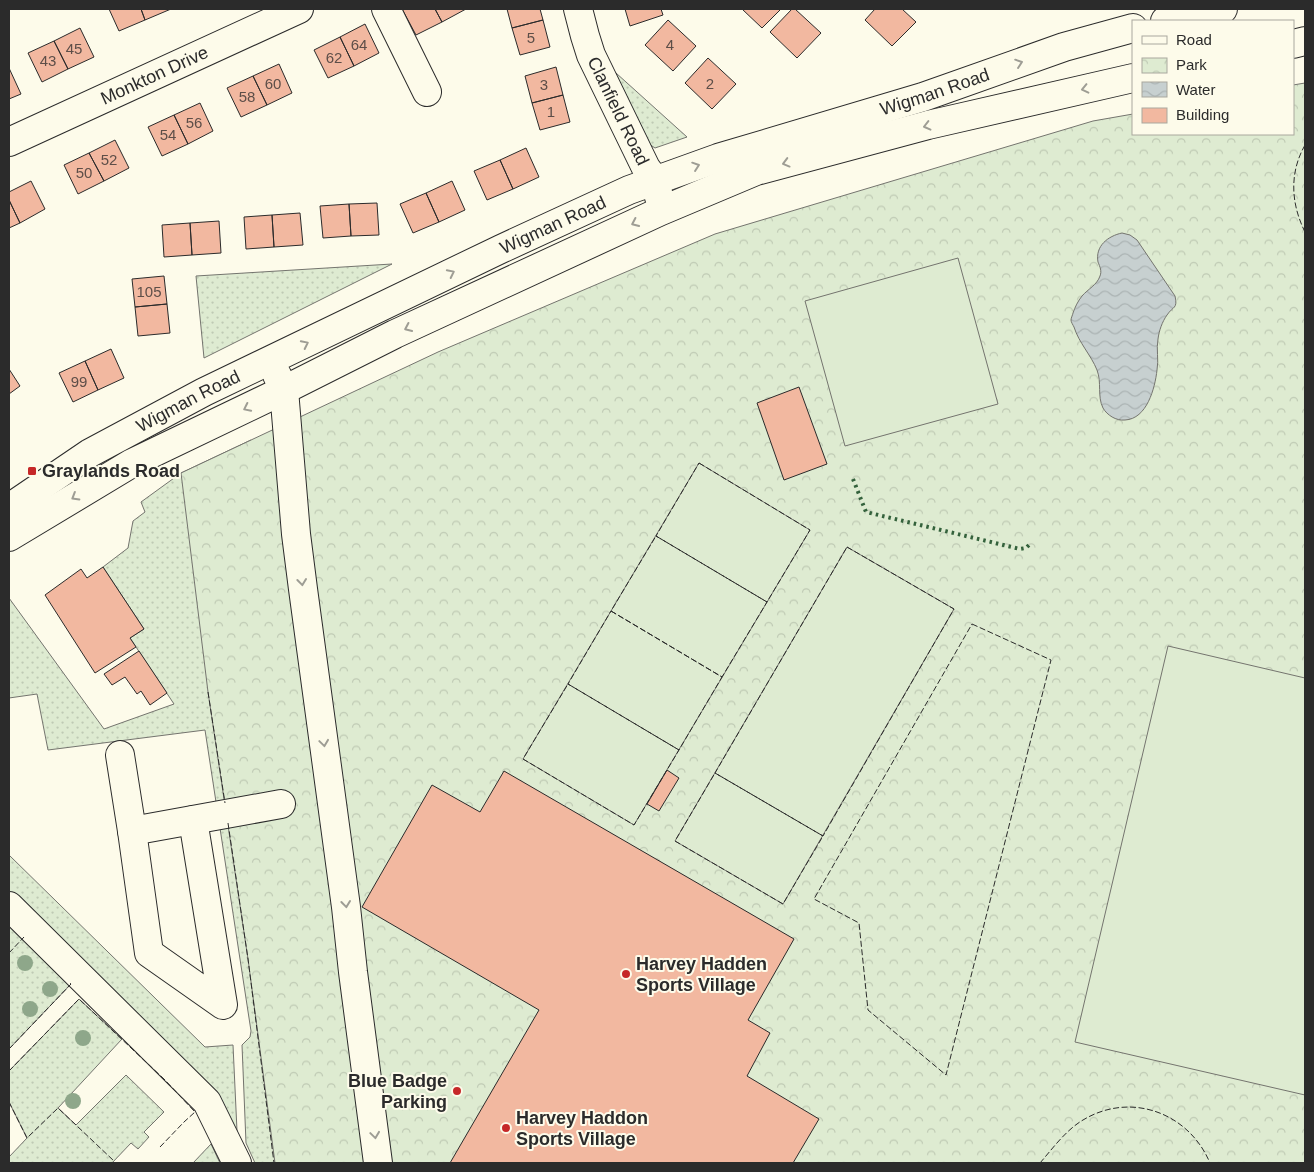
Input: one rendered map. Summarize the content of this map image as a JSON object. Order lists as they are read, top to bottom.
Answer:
{
  "streets": {
    "street": ["Monkton Drive", "Wigman Road", "Clanfield Road"]
  },
  "crossings": [
    ["Wigman Road", "Clanfield Road"]
  ],
  "places": {
    "transit": ["Graylands Road"],
    "other": ["Harvey Hadden Sports Village", "Blue Badge Parking", "Harvey Haddon Sports Village"]
  },
  "house_numbers": [
    "5",
    "64",
    "4",
    "45",
    "62",
    "43",
    "60",
    "2",
    "3",
    "58",
    "1",
    "56",
    "54",
    "52",
    "50",
    "105",
    "99"
  ],
  "legend": [
    "Road",
    "Park",
    "Water",
    "Building"
  ]
}
